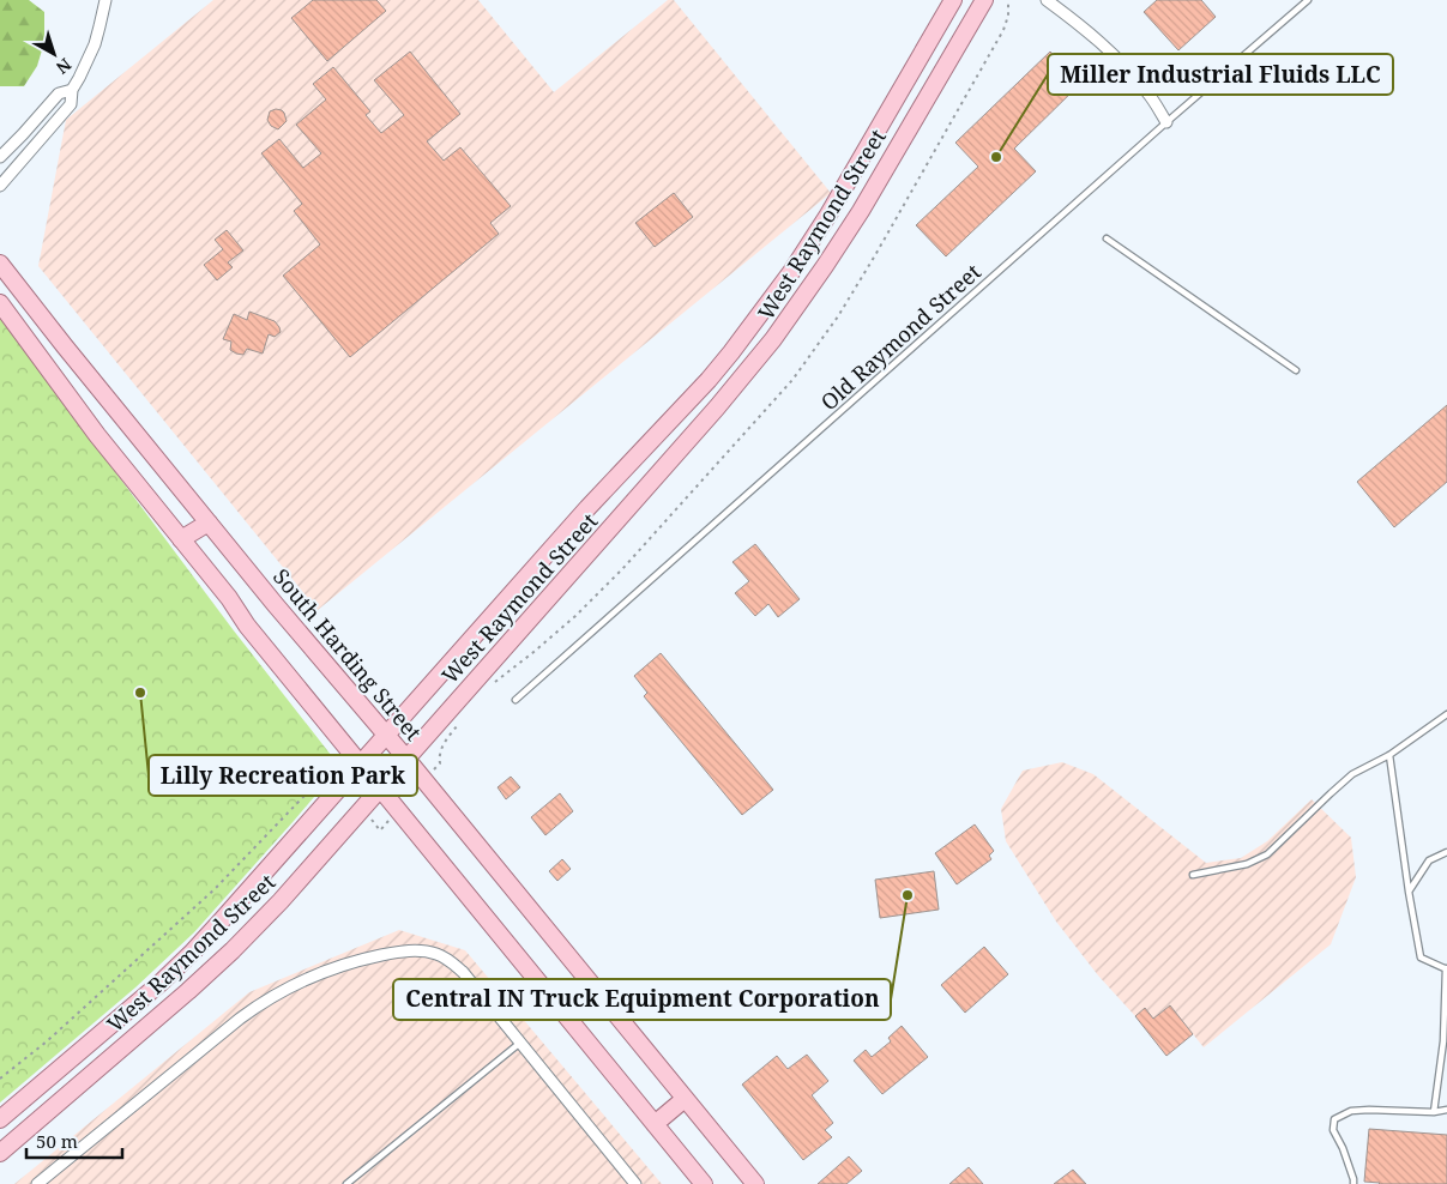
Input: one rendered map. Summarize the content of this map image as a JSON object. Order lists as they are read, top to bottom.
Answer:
{
  "streets": {
    "main road": ["West Raymond Street", "South Harding Street"],
    "lane": ["Old Raymond Street"]
  },
  "crossings": [
    ["West Raymond Street", "South Harding Street"]
  ],
  "places": ["Miller Industrial Fluids LLC", "Lilly Recreation Park", "Central IN Truck Equipment Corporation"],
  "scale_bar": "50 m",
  "north": "bottom right"
}
